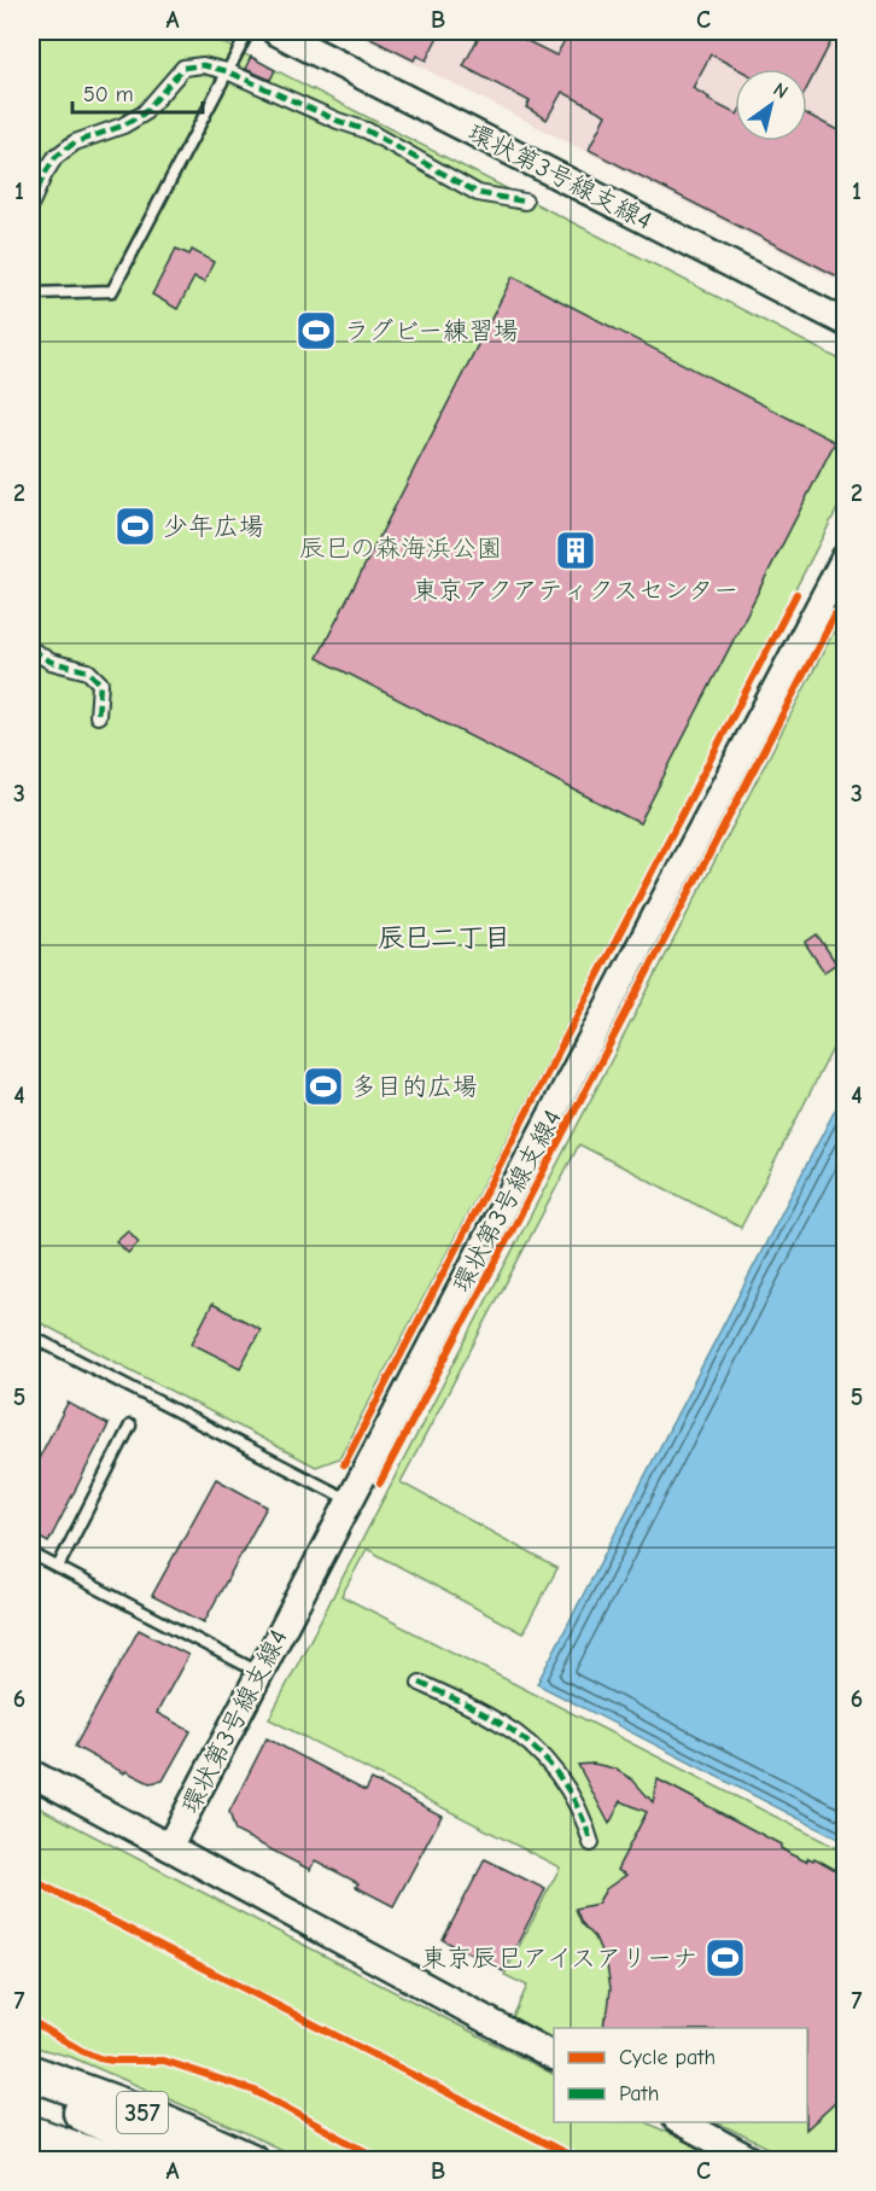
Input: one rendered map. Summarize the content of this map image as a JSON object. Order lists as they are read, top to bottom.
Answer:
{
  "streets": {
    "highway": ["357"],
    "street": ["環状第3号線支線4"]
  },
  "districts": ["辰巳二丁目"],
  "parks": ["辰巳の森海浜公園"],
  "places": {
    "sports": [
      "ラグビー練習場",
      "少年広場",
      "多目的広場",
      "東京辰巳アイスアリーナ"
    ],
    "building": ["東京アクアティクスセンター"]
  },
  "legend": ["Cycle path", "Path"],
  "scale_bar": "50 m",
  "north": "top right",
  "grid": {
    "columns": ["A", "B", "C"],
    "rows": [
      "1",
      "2",
      "3",
      "4",
      "5",
      "6",
      "7"
    ]
  }
}
